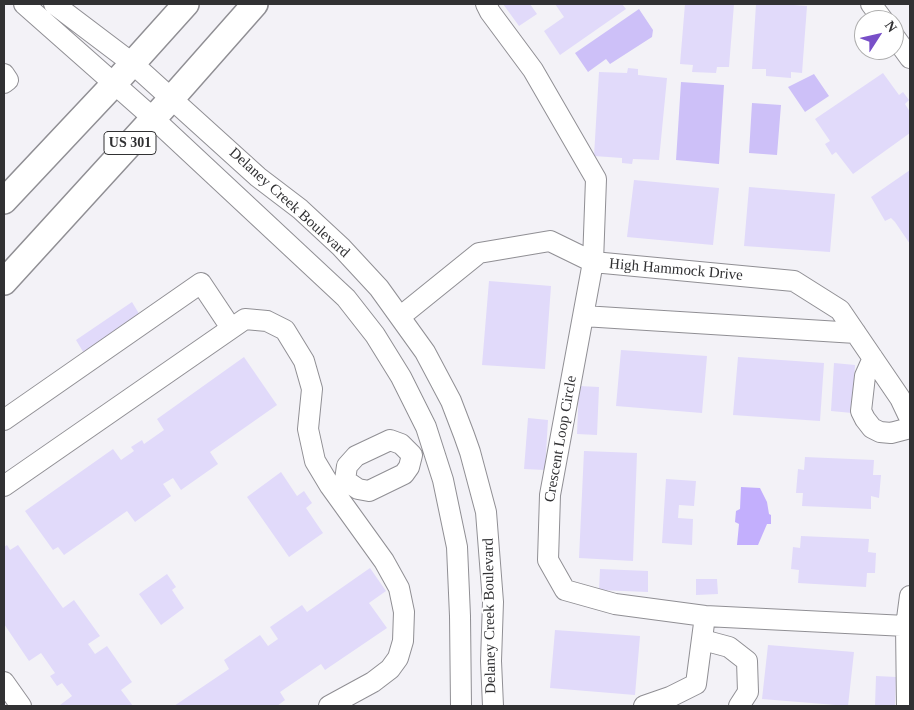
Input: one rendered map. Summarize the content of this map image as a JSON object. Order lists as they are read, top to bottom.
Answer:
{
  "streets": {
    "main road": ["US 301"],
    "street": ["Delaney Creek Boulevard", "High Hammock Drive", "Crescent Loop Circle"]
  },
  "crossings": [
    ["US 301", "Delaney Creek Boulevard"],
    ["Delaney Creek Boulevard", "High Hammock Drive"],
    ["High Hammock Drive", "Crescent Loop Circle"]
  ],
  "north": "top right"
}
